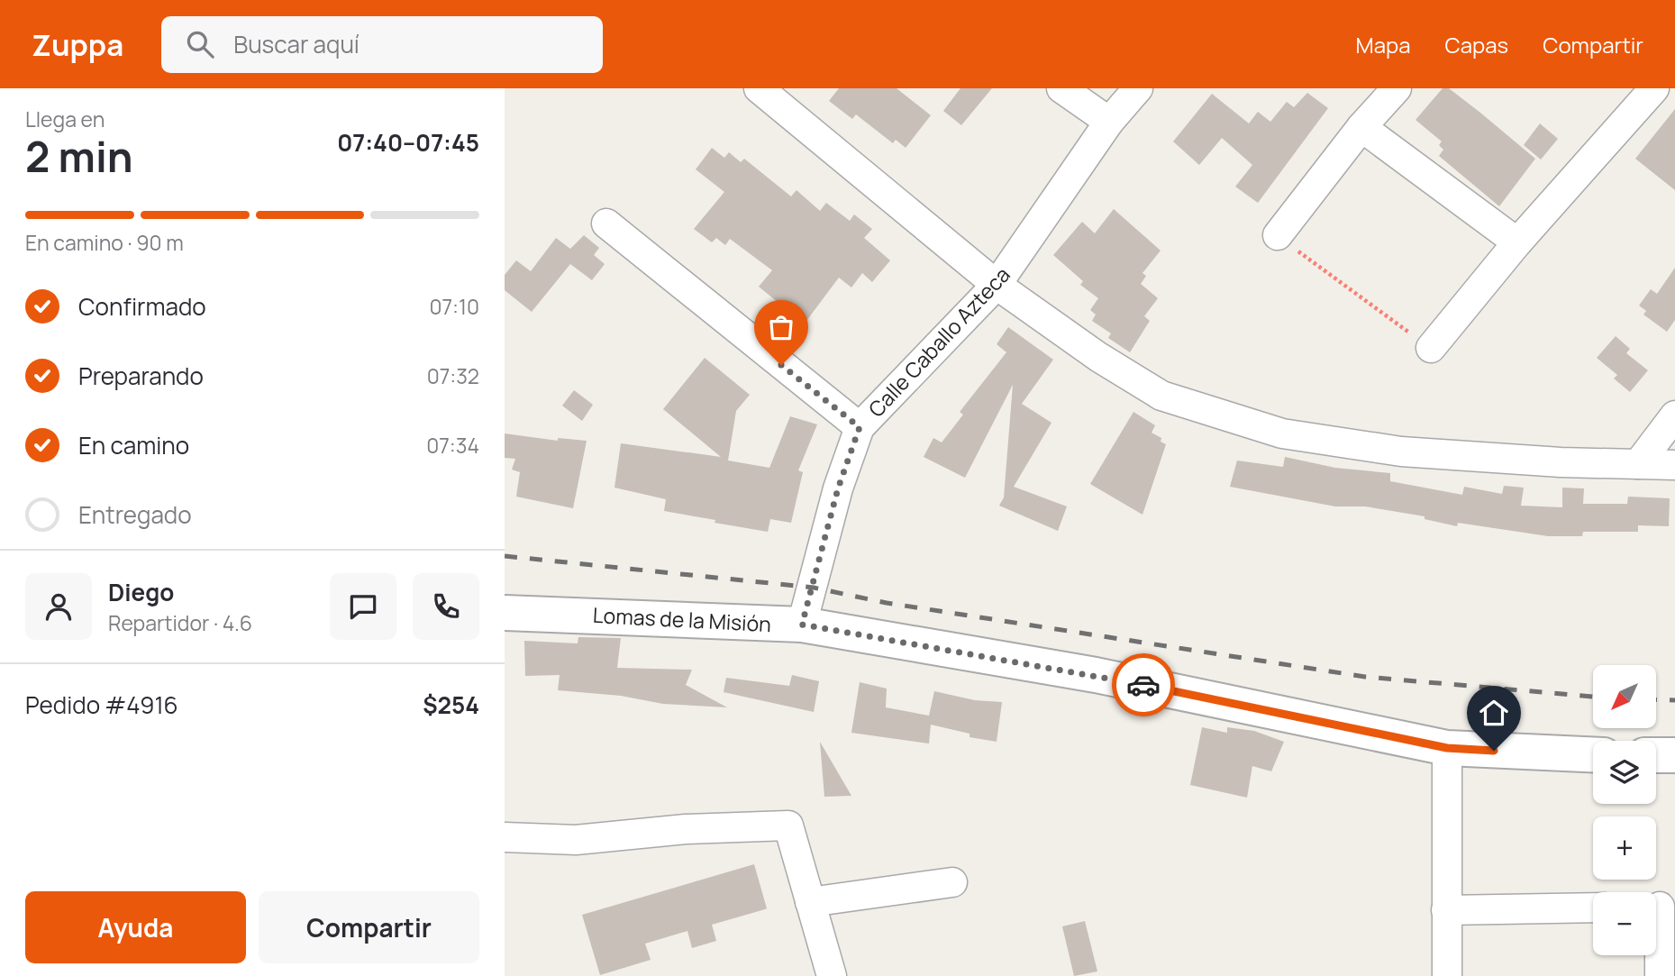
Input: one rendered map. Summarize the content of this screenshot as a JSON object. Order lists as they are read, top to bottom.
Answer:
{
  "streets": {
    "street": ["Calle Caballo Azteca", "Lomas de la Misión"]
  },
  "crossings": [
    ["Calle Caballo Azteca", "Lomas de la Misión"]
  ],
  "north": "bottom left",
  "page": {
    "header": "Zuppa",
    "search": "Buscar aquí",
    "nav": ["Mapa", "Capas", "Compartir"],
    "heading": ["2 min", "Llega en", "07:40–07:45"],
    "panel": [
      "Diego",
      "Repartidor · 4.6",
      "Pedido #4916",
      "$254"
    ],
    "bar": "En camino · 90 m",
    "list": [
      ["Confirmado", "07:10"],
      ["Preparando", "07:32"],
      ["En camino", "07:34"],
      "Entregado"
    ],
    "map_buttons": ["+", "−"],
    "buttons": ["Ayuda", "Compartir"]
  }
}
